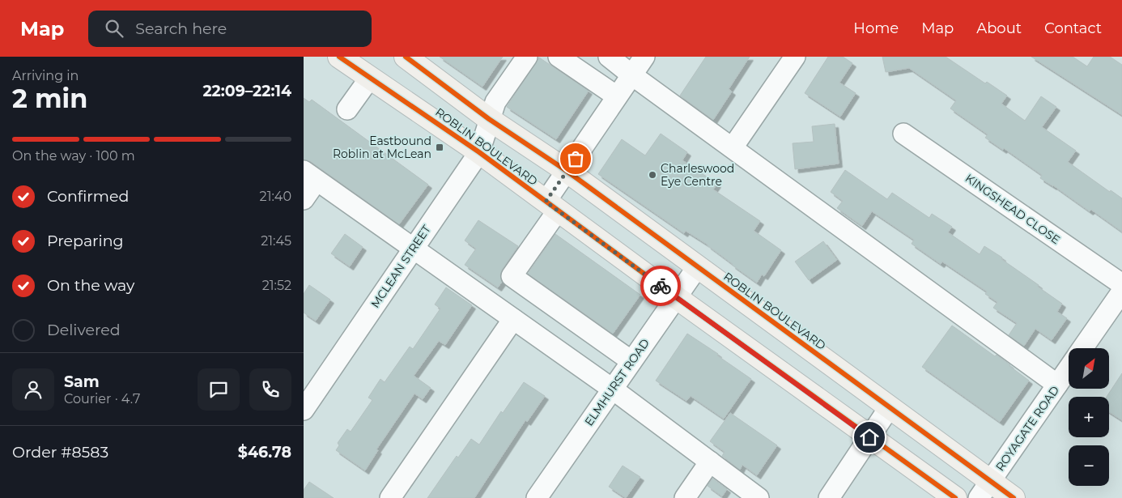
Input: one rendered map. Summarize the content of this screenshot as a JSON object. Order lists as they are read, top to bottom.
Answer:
{
  "streets": {
    "main road": ["ROBLIN BOULEVARD"],
    "street": [
      "KINGSHEAD CLOSE",
      "MCLEAN STREET",
      "ELMHURST ROAD",
      "ROYAGATE ROAD"
    ]
  },
  "crossings": [
    ["ROBLIN BOULEVARD", "MCLEAN STREET"],
    ["ROBLIN BOULEVARD", "ELMHURST ROAD"],
    ["ROBLIN BOULEVARD", "ROYAGATE ROAD"]
  ],
  "places": {
    "transit": ["Eastbound Roblin at McLean"],
    "other": ["Charleswood Eye Centre"]
  },
  "north": "top right",
  "page": {
    "header": "Map",
    "search": "Search here",
    "nav": [
      "Home",
      "Map",
      "About",
      "Contact"
    ],
    "heading": ["2 min", "Arriving in", "22:09–22:14"],
    "panel": [
      "Sam",
      "Courier · 4.7",
      "Order #8583",
      "$46.78"
    ],
    "bar": "On the way · 100 m",
    "list": [
      ["Confirmed", "21:40"],
      ["Preparing", "21:45"],
      ["On the way", "21:52"],
      "Delivered"
    ],
    "map_buttons": ["+", "−"]
  }
}
